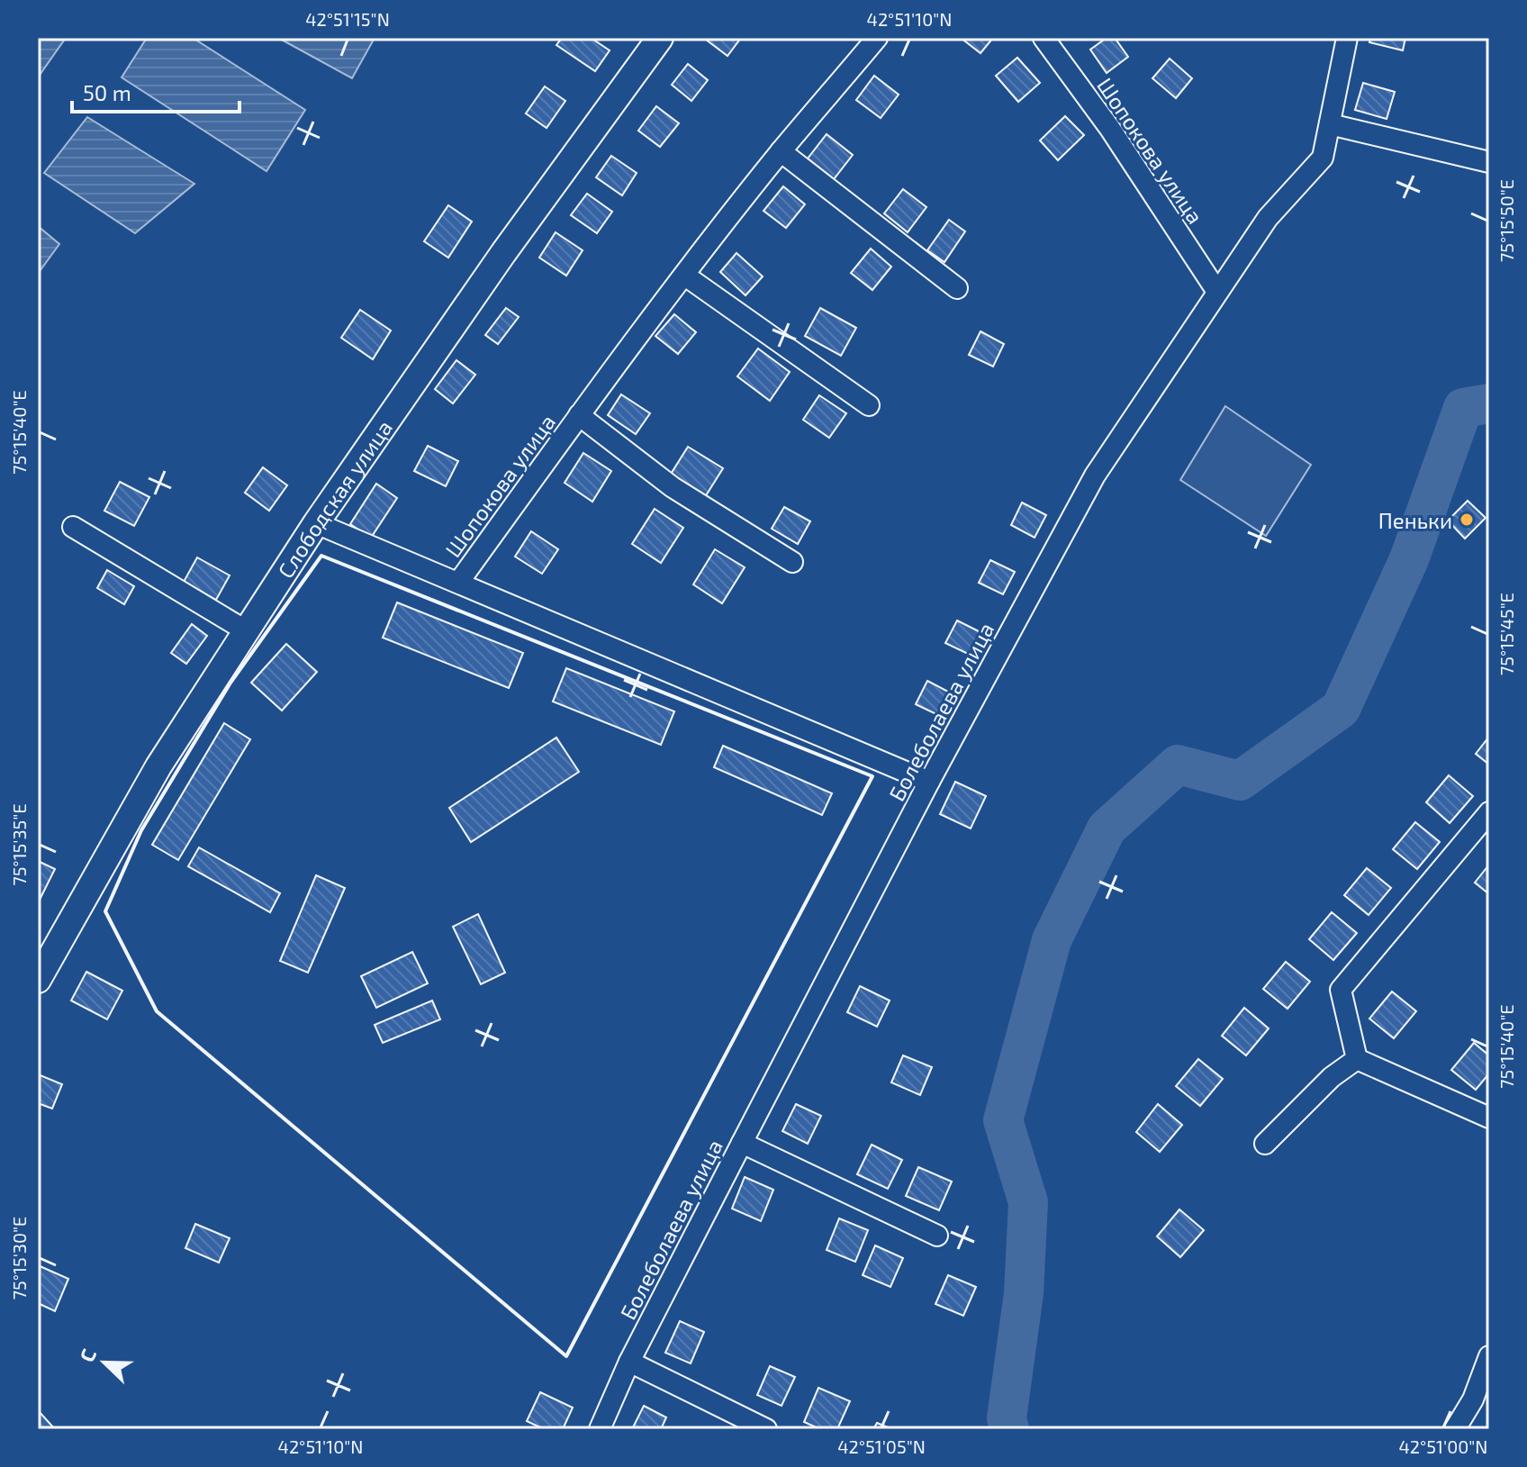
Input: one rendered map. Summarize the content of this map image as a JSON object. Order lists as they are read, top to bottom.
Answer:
{
  "streets": {
    "street": ["Шопокова улица", "Слободская улица", "Болеболаева улица"]
  },
  "crossings": [
    ["Шопокова улица", "Болеболаева улица"]
  ],
  "places": ["Пеньки"],
  "scale_bar": "50 m",
  "north": "top left",
  "coordinates": [
    "42°51'15\"N",
    "42°51'10\"N",
    "75°15'50\"E",
    "75°15'40\"E",
    "75°15'45\"E",
    "75°15'35\"E",
    "75°15'30\"E",
    "42°51'05\"N",
    "42°51'00\"N"
  ]
}
